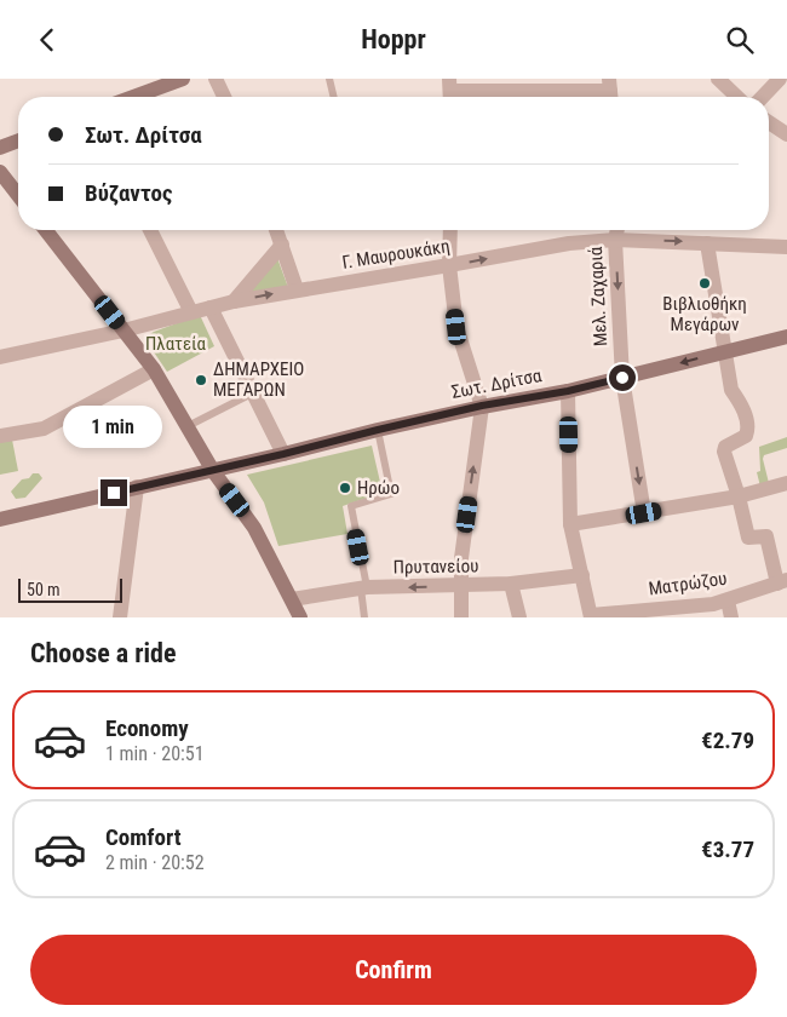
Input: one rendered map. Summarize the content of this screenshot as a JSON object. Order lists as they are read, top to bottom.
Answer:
{
  "streets": {
    "street": [
      "Γ. Μαυρουκάκη",
      "Μελ. Ζαχαριά",
      "Σωτ. Δρίτσα",
      "Πρυτανείου",
      "Ματρώζου"
    ]
  },
  "crossings": [
    ["Γ. Μαυρουκάκη", "Μελ. Ζαχαριά"],
    ["Μελ. Ζαχαριά", "Σωτ. Δρίτσα"]
  ],
  "one_way": ["Γ. Μαυρουκάκη"],
  "parks": ["Πλατεία"],
  "places": ["Βιβλιοθήκη Μεγάρων", "ΔΗΜΑΡΧΕΙΟ ΜΕΓΑΡΩΝ", "Ηρώο"],
  "scale_bar": "50 m",
  "page": {
    "header": "Hoppr",
    "banner": ["Σωτ. Δρίτσα", "Βύζαντος"],
    "bubble": "1 min",
    "scale": "50 m",
    "heading": "Choose a ride",
    "list": [
      {
        "name": "Economy",
        "note": "1 min · 20:51",
        "value": "€2.79"
      },
      {
        "name": "Comfort",
        "note": "2 min · 20:52",
        "value": "€3.77"
      }
    ],
    "buttons": "Confirm"
  }
}
